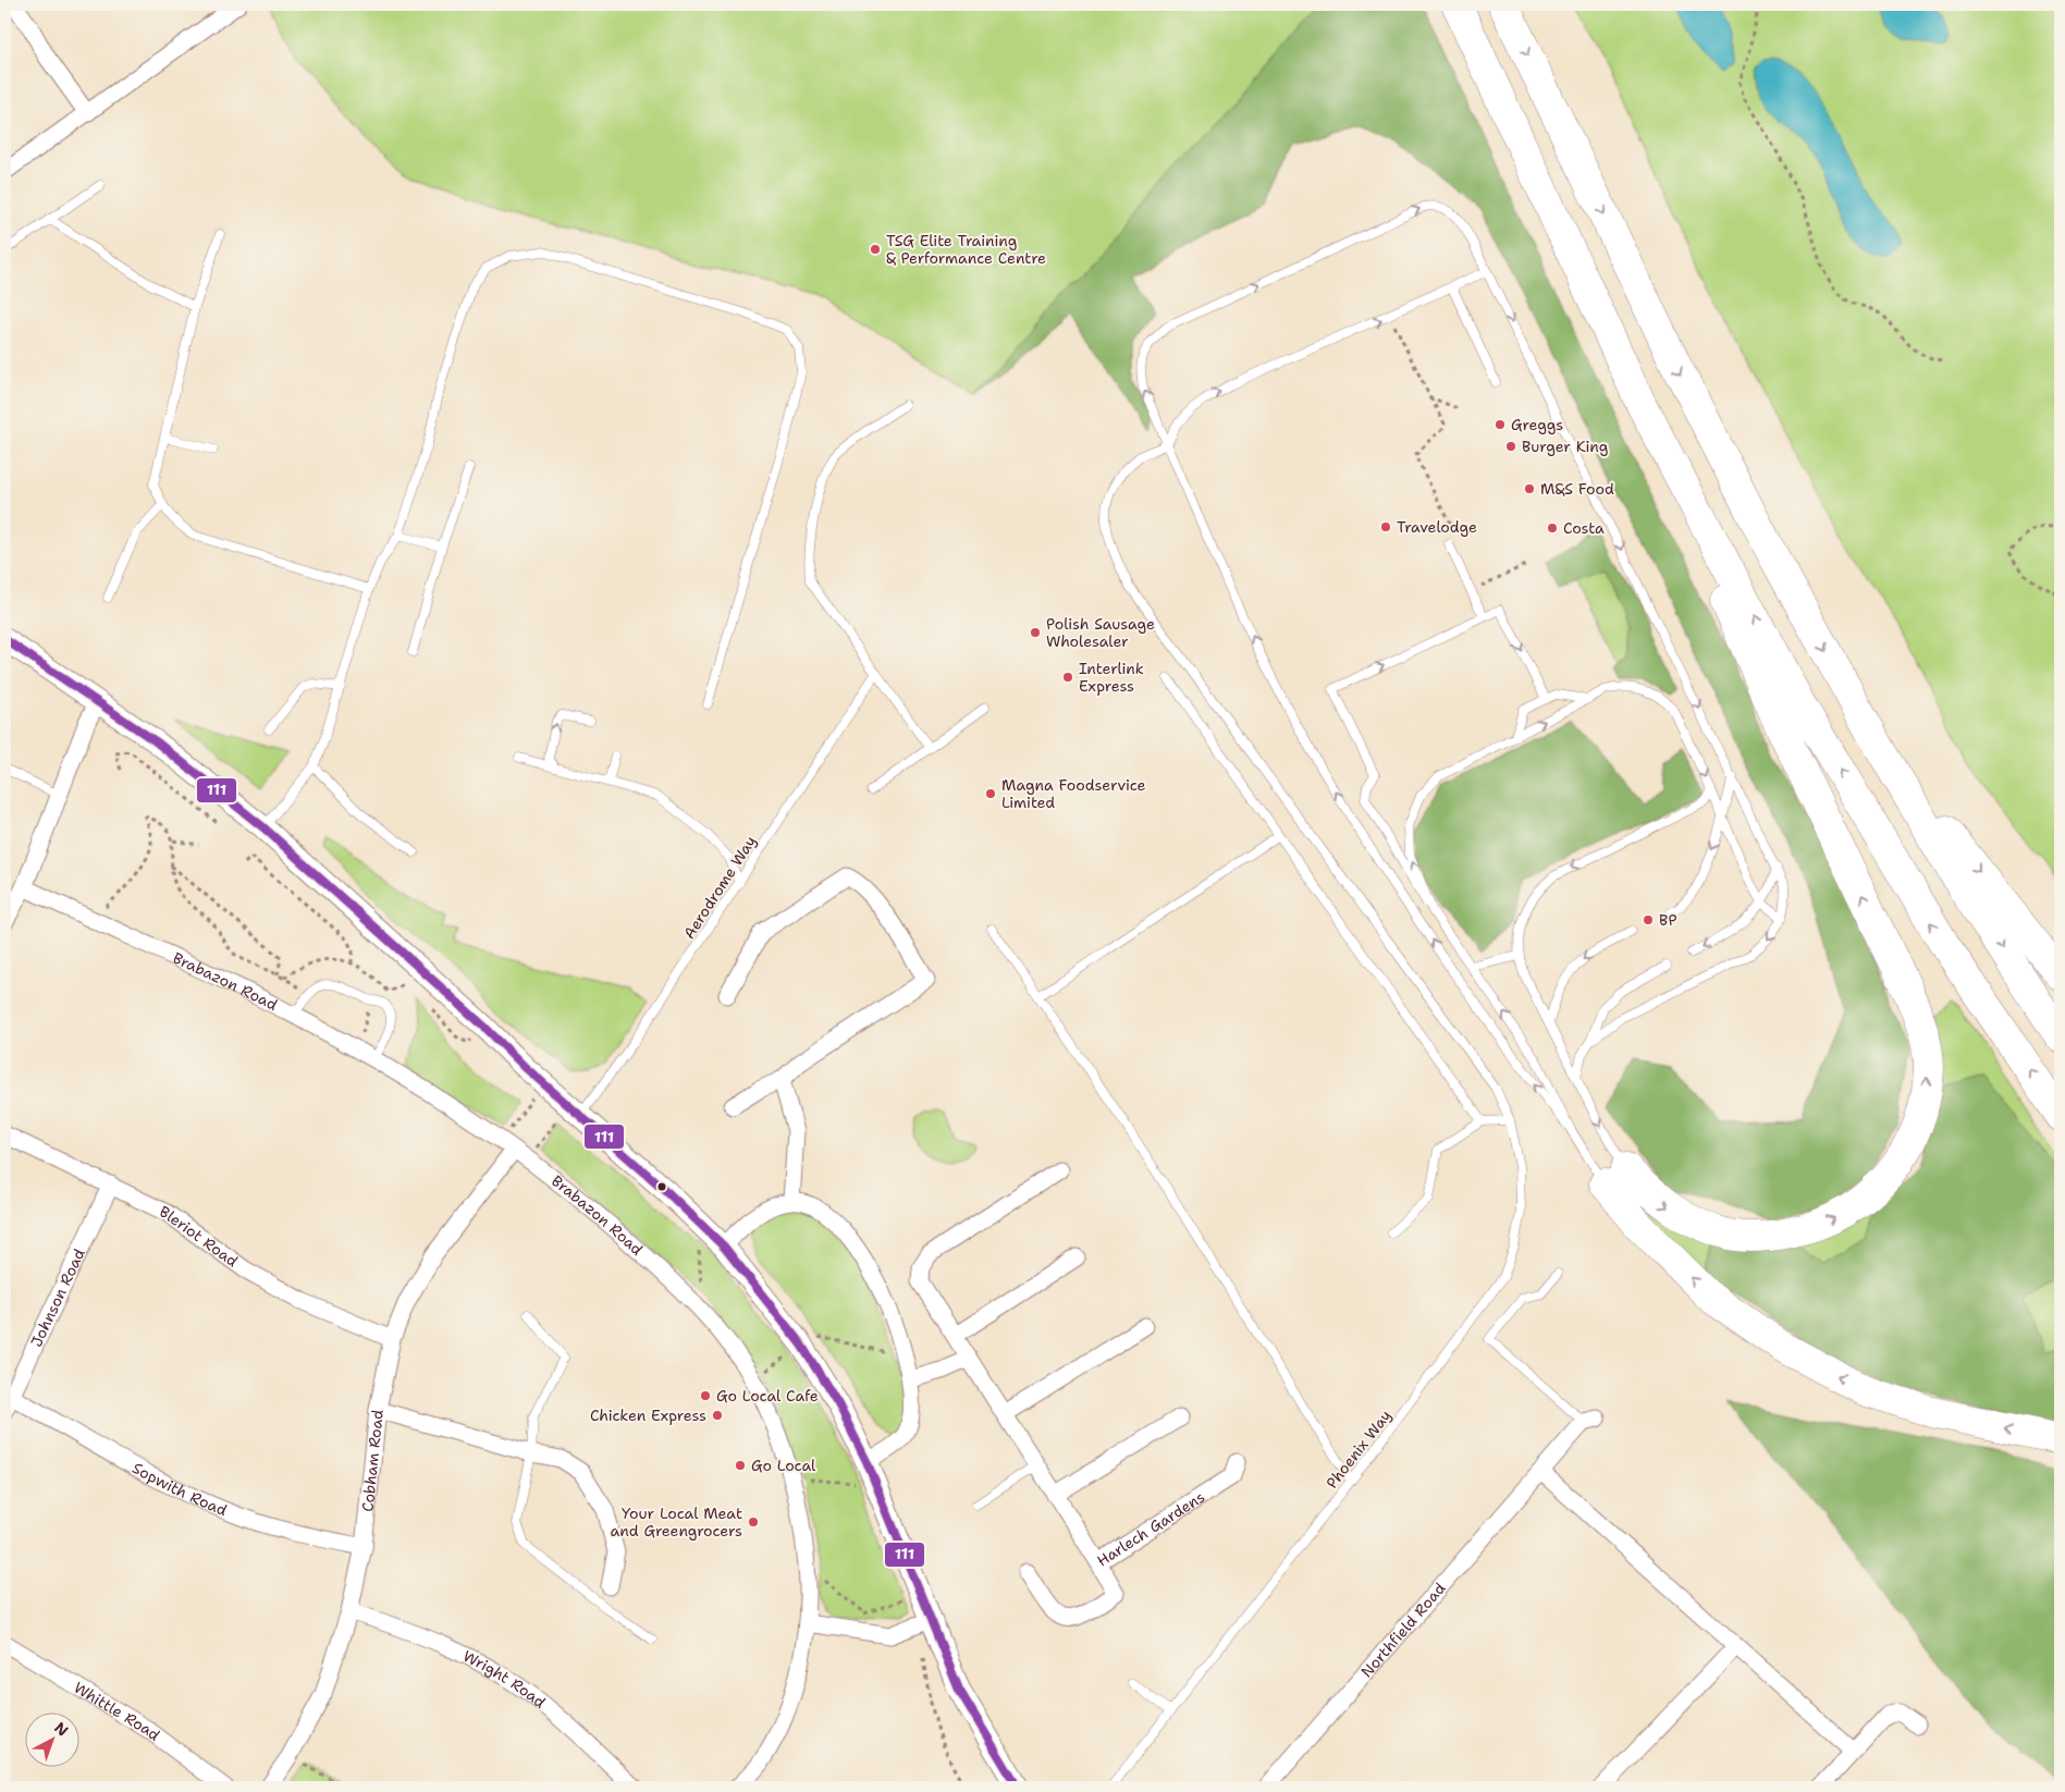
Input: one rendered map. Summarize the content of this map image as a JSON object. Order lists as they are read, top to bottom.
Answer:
{
  "streets": {
    "street": [
      "Brabazon Road",
      "Bleriot Road",
      "Johnson Road",
      "Cobham Road",
      "Sopwith Road",
      "Harlech Gardens",
      "Northfield Road",
      "Wright Road",
      "Whittle Road"
    ],
    "lane": ["Aerodrome Way", "Phoenix Way"]
  },
  "crossings": [
    ["Brabazon Road", "Cobham Road"],
    ["Bleriot Road", "Johnson Road"],
    ["Bleriot Road", "Cobham Road"],
    ["Johnson Road", "Sopwith Road"],
    ["Cobham Road", "Sopwith Road"],
    ["Cobham Road", "Wright Road"]
  ],
  "places": [
    "TSG Elite Training & Performance Centre",
    "Greggs",
    "Burger King",
    "M&S Food",
    "Travelodge",
    "Costa",
    "Polish Sausage Wholesaler",
    "Interlink Express",
    "Magna Foodservice Limited",
    "BP",
    "Go Local Cafe",
    "Chicken Express",
    "Go Local",
    "Your Local Meat and Greengrocers"
  ],
  "lines": ["transit line 111"],
  "north": "top right"
}
